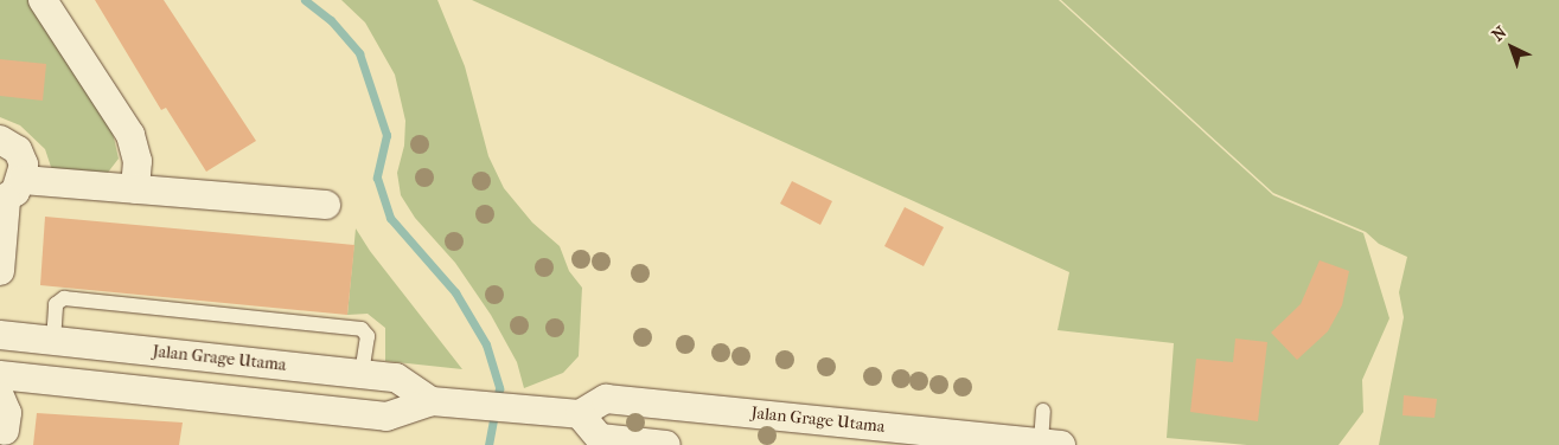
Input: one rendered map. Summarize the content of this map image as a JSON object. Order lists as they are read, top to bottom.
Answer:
{
  "streets": {
    "street": ["Jalan Grage Utama"]
  },
  "north": "top left"
}
